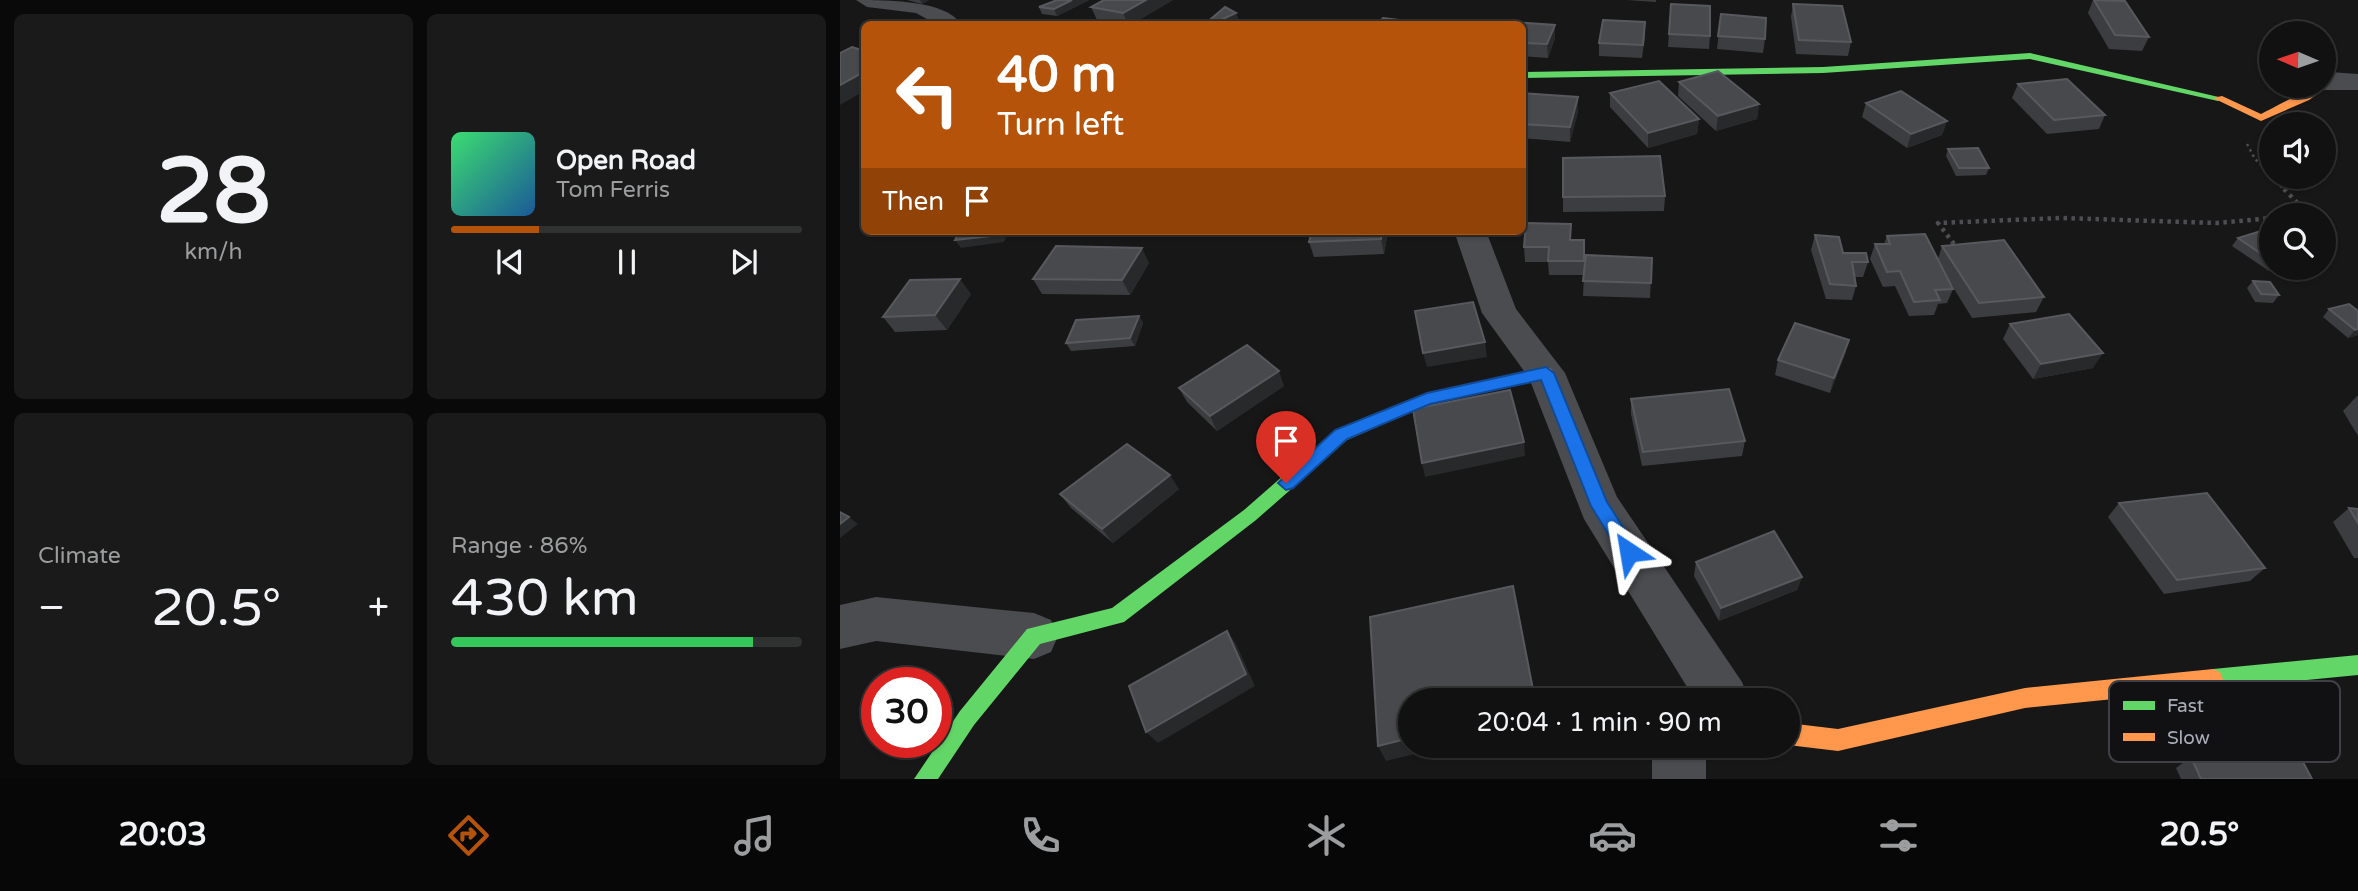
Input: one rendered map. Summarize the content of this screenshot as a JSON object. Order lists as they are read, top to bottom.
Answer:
{
  "legend": ["Fast", "Slow"],
  "north": "left",
  "page": {
    "tile": [
      ["28", "km/h"],
      "Climate",
      ["Range · 86%", "430 km"]
    ],
    "turn": ["40 m", "Turn left"],
    "song": ["Open Road", "Tom Ferris"],
    "then": "Then",
    "heat": ["−", "20.5°", "+"],
    "limit": "30",
    "trip": "20:04 · 1 min · 90 m",
    "tabs": ["20:03", "20.5°"]
  }
}
